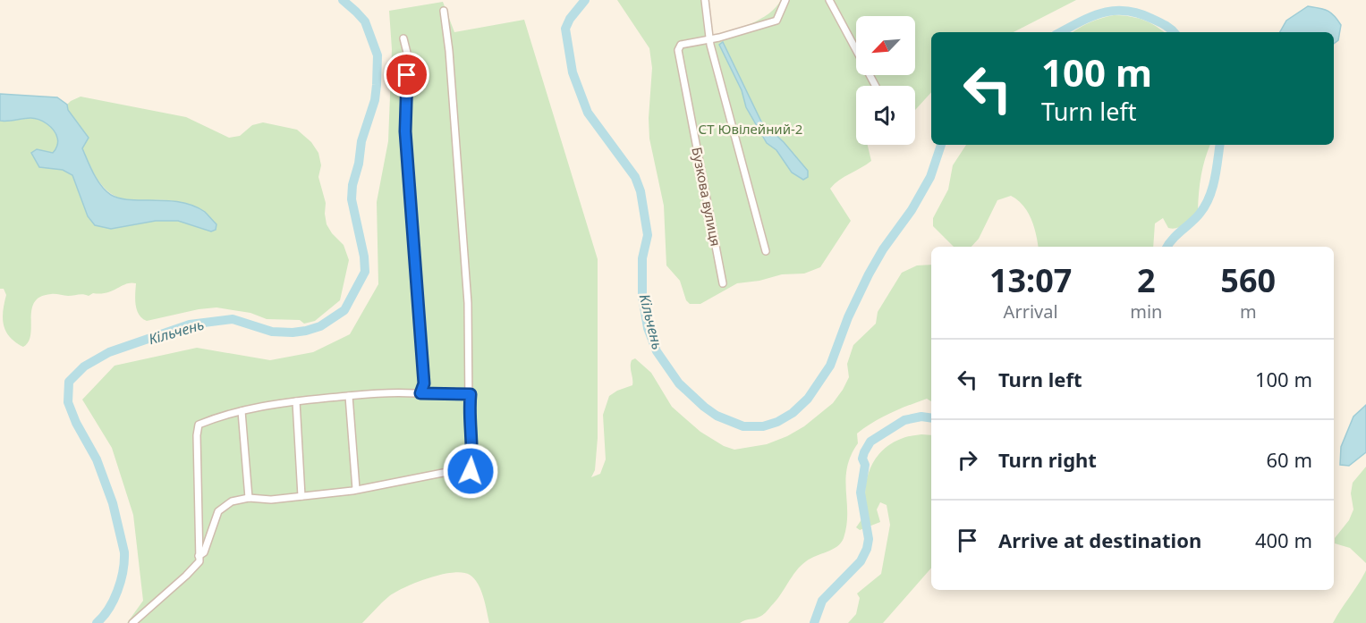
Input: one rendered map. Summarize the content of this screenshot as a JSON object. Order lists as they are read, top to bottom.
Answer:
{
  "streets": {
    "street": ["Бузкова вулиця"]
  },
  "water": ["Кільчень"],
  "parks": ["СT Ювілейний-2"],
  "north": "bottom left",
  "page": {
    "turn": ["100 m", "Turn left"],
    "eta": [
      "13:07",
      "Arrival",
      "2",
      "min",
      "560",
      "m"
    ],
    "list": [
      {
        "name": "Turn left",
        "value": "100 m"
      },
      {
        "name": "Turn right",
        "value": "60 m"
      },
      {
        "name": "Arrive at destination",
        "value": "400 m"
      }
    ]
  }
}
